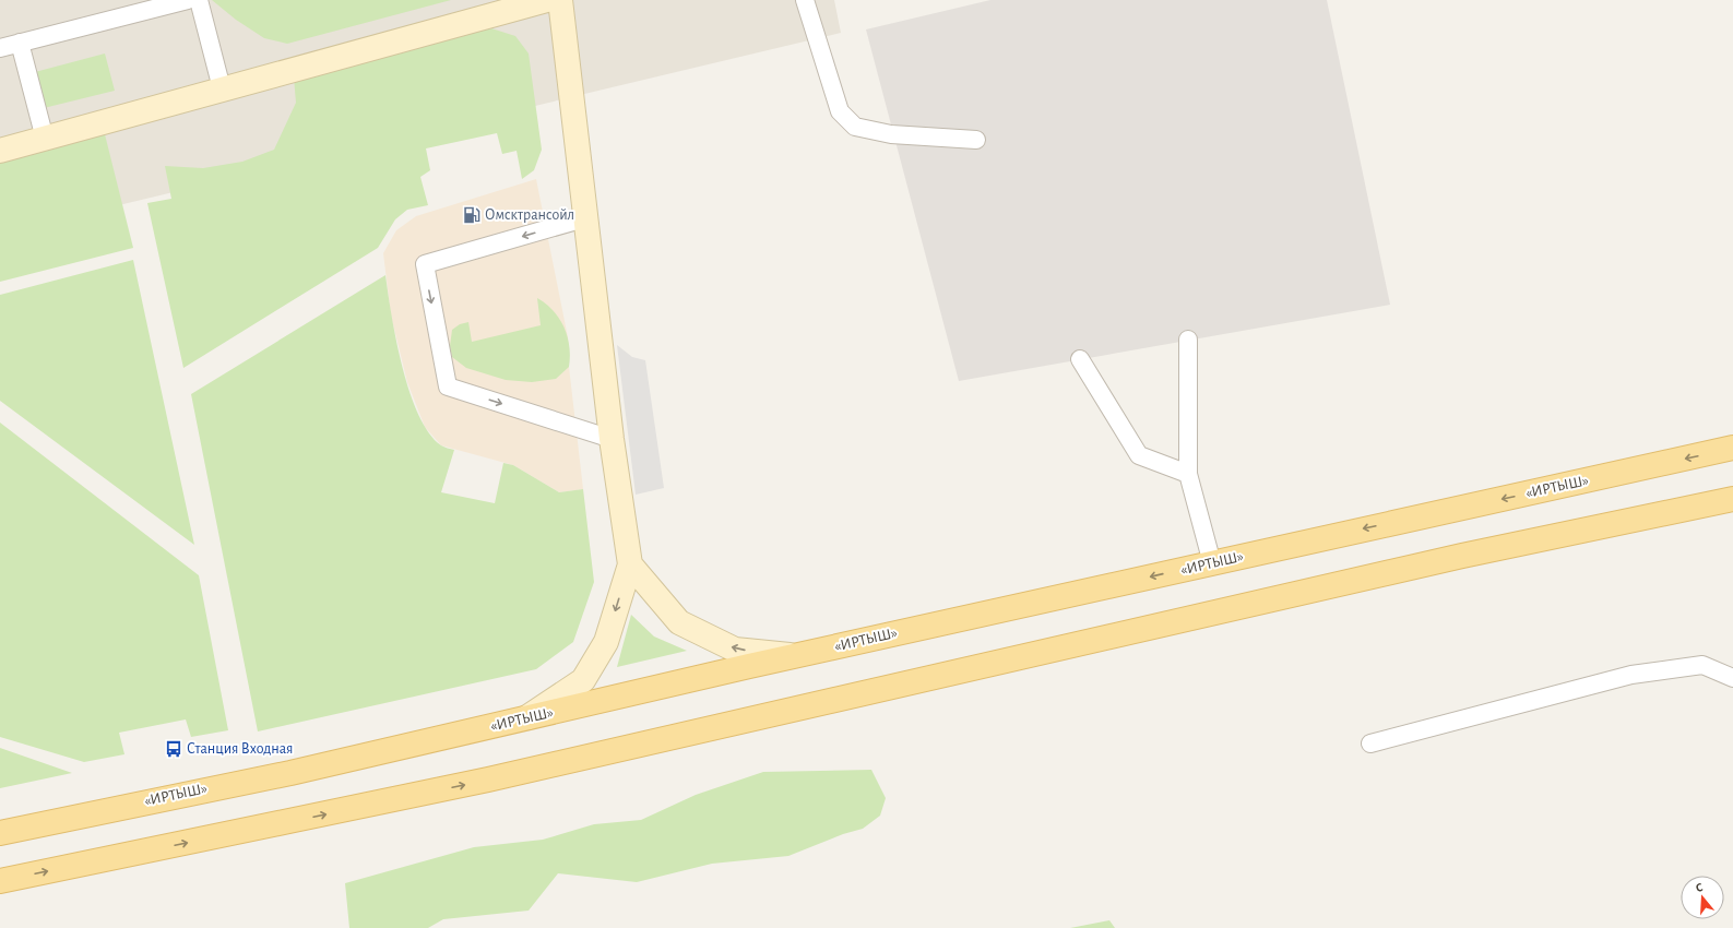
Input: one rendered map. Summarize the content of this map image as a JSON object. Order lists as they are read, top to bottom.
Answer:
{
  "streets": {
    "main road": ["«ИРТЫШ»"]
  },
  "places": {
    "fuel station": ["Омсктрансойл"],
    "bus stop": ["Станция Входная"]
  },
  "north": "top"
}
